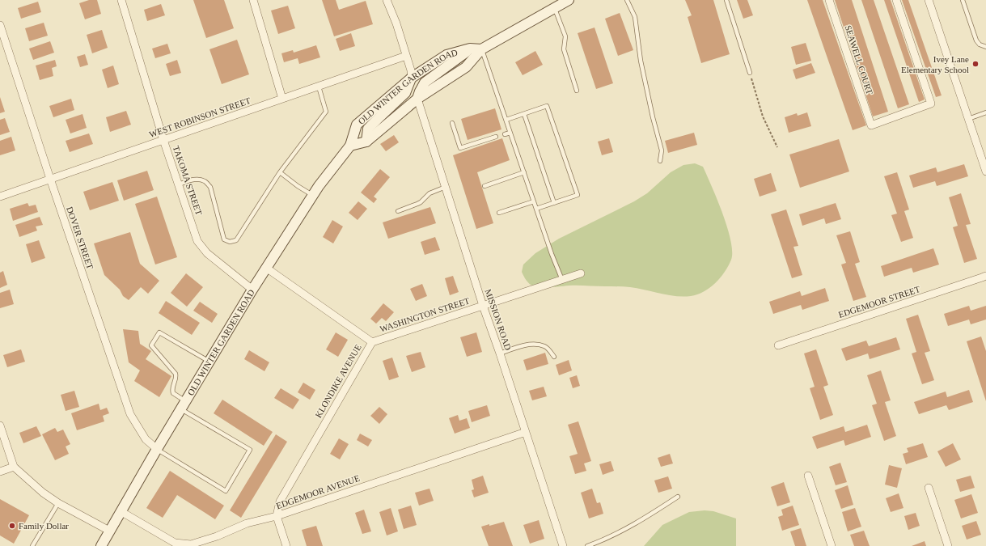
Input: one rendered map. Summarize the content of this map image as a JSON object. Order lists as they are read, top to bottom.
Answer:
{
  "streets": {
    "main road": ["OLD WINTER GARDEN ROAD"],
    "street": [
      "SEAWELL COURT",
      "WEST ROBINSON STREET",
      "TAKOMA STREET",
      "DOVER STREET",
      "EDGEMOOR STREET",
      "WASHINGTON STREET",
      "MISSION ROAD",
      "KLONDIKE AVENUE",
      "EDGEMOOR AVENUE"
    ]
  },
  "crossings": [
    ["OLD WINTER GARDEN ROAD", "TAKOMA STREET"],
    ["OLD WINTER GARDEN ROAD", "DOVER STREET"],
    ["OLD WINTER GARDEN ROAD", "MISSION ROAD"],
    ["OLD WINTER GARDEN ROAD", "KLONDIKE AVENUE"],
    ["OLD WINTER GARDEN ROAD", "EDGEMOOR AVENUE"],
    ["WEST ROBINSON STREET", "TAKOMA STREET"],
    ["WEST ROBINSON STREET", "DOVER STREET"],
    ["WASHINGTON STREET", "MISSION ROAD"],
    ["WASHINGTON STREET", "KLONDIKE AVENUE"],
    ["MISSION ROAD", "EDGEMOOR AVENUE"],
    ["KLONDIKE AVENUE", "EDGEMOOR AVENUE"]
  ],
  "places": ["Ivey Lane Elementary School", "Family Dollar"]
}
